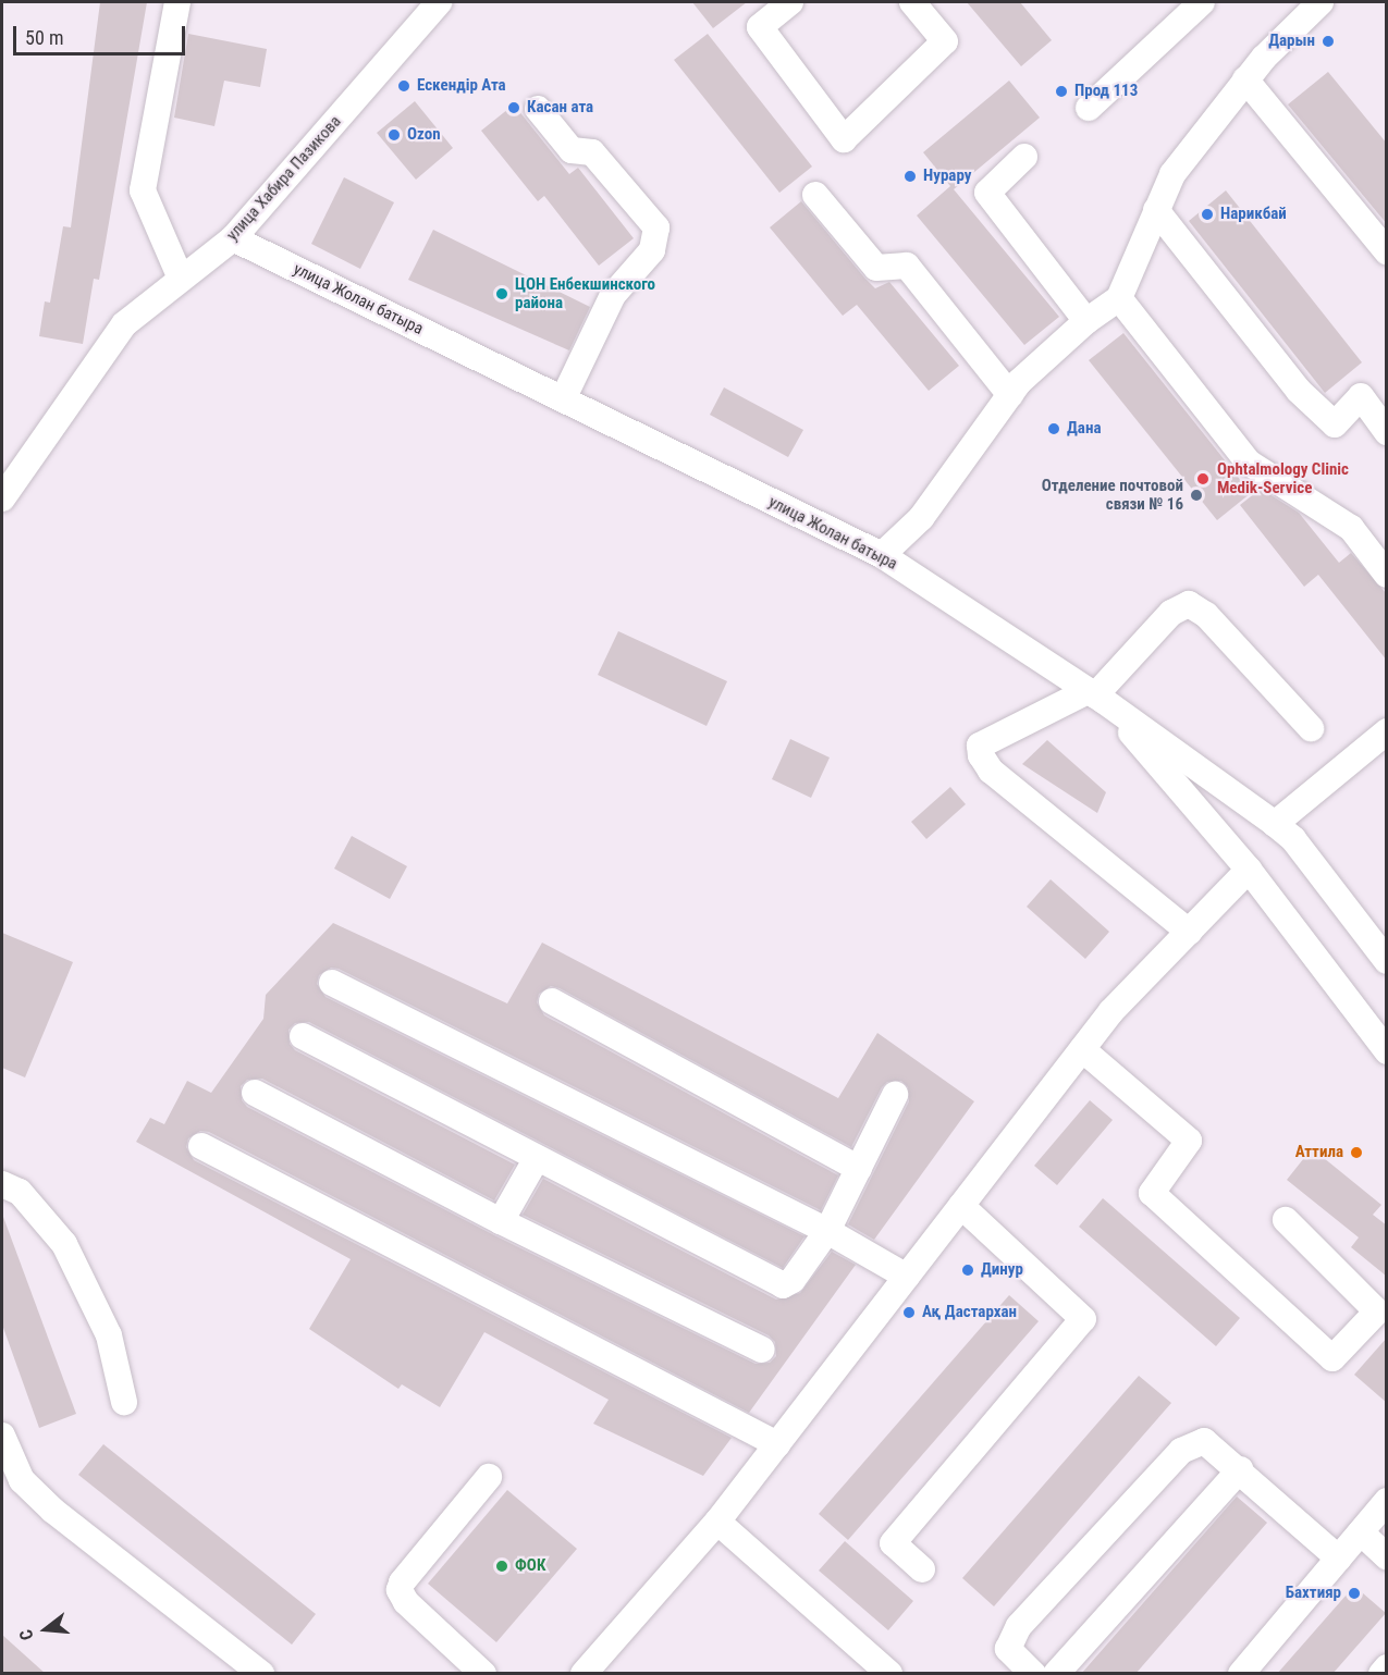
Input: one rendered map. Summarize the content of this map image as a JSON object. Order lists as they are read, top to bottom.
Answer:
{
  "streets": {
    "street": ["улица Хабира Пазикова", "улица Жолан батыра"]
  },
  "crossings": [
    ["улица Хабира Пазикова", "улица Жолан батыра"]
  ],
  "places": [
    "Дарын",
    "Ескендір Ата",
    "Прод 113",
    "Касан ата",
    "Ozon",
    "Нурару",
    "Нарикбай",
    "ЦОН Енбекшинского района",
    "Дана",
    "Ophtalmology Clinic Medik-Service",
    "Отделение почтовой связи № 16",
    "Аттила",
    "Динур",
    "Ақ Дастархан",
    "ФОК",
    "Бахтияр"
  ],
  "scale_bar": "50 m",
  "north": "left"
}
